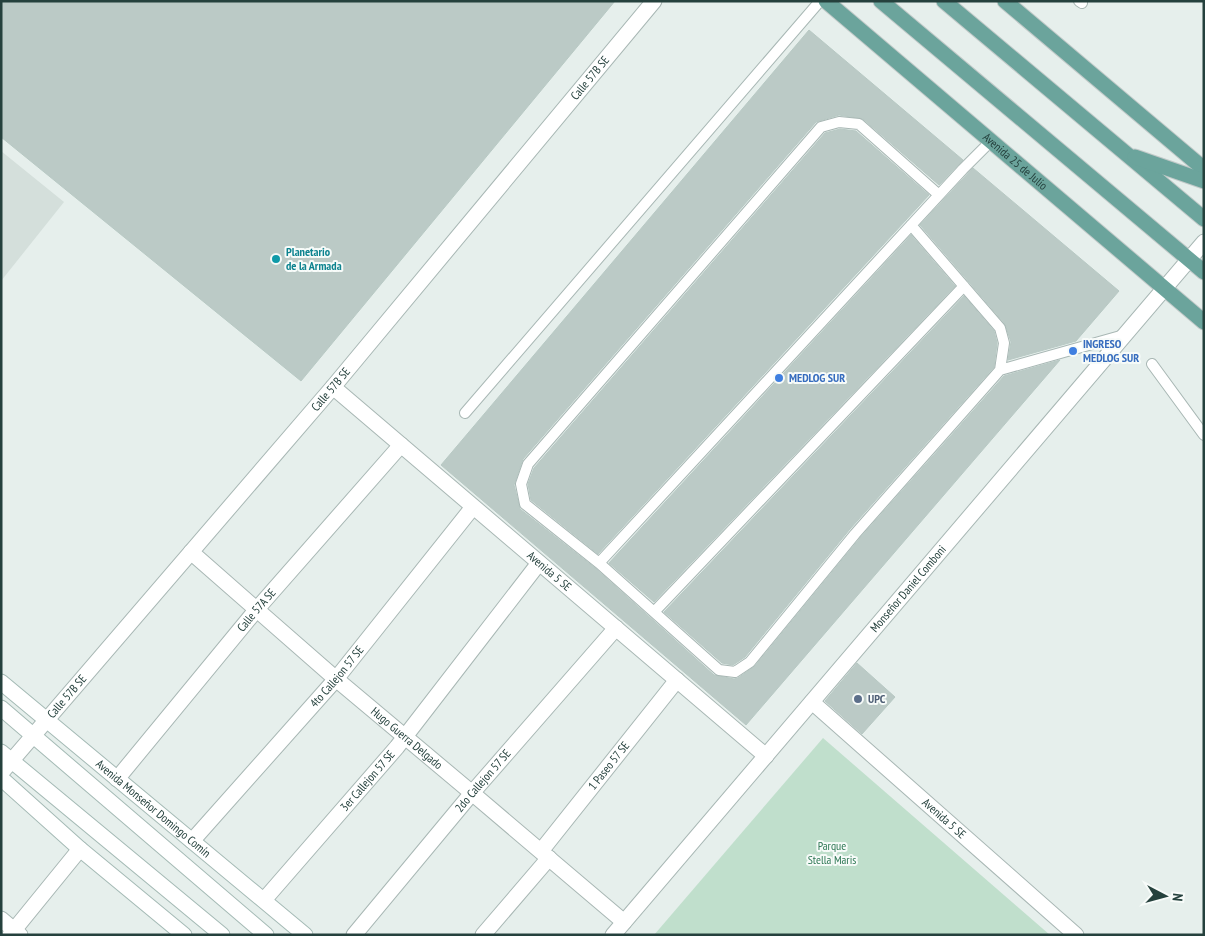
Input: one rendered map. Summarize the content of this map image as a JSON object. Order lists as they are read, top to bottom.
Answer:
{
  "streets": {
    "main road": ["Avenida 25 de Julio"],
    "street": [
      "Calle 57B SE",
      "Avenida 5 SE",
      "Monseñor Daniel Comboni",
      "Calle 57A SE",
      "4to Callejon 57 SE",
      "Hugo Guerra Delgado",
      "1 Paseo 57 SE",
      "2do Callejon 57 SE",
      "3er Callejon 57 SE",
      "Avenida Monseñor Domingo Comín"
    ]
  },
  "crossings": [
    ["Calle 57B SE", "Avenida 5 SE"],
    ["Calle 57B SE", "Hugo Guerra Delgado"],
    ["Calle 57B SE", "Avenida Monseñor Domingo Comín"],
    ["Avenida 25 de Julio", "Monseñor Daniel Comboni"],
    ["Avenida 5 SE", "Monseñor Daniel Comboni"],
    ["Avenida 5 SE", "Calle 57A SE"],
    ["Avenida 5 SE", "4to Callejon 57 SE"],
    ["Avenida 5 SE", "1 Paseo 57 SE"],
    ["Avenida 5 SE", "2do Callejon 57 SE"],
    ["Avenida 5 SE", "3er Callejon 57 SE"],
    ["Monseñor Daniel Comboni", "Hugo Guerra Delgado"],
    ["Calle 57A SE", "Hugo Guerra Delgado"],
    ["Calle 57A SE", "Avenida Monseñor Domingo Comín"],
    ["4to Callejon 57 SE", "Hugo Guerra Delgado"],
    ["4to Callejon 57 SE", "Avenida Monseñor Domingo Comín"],
    ["Hugo Guerra Delgado", "1 Paseo 57 SE"],
    ["Hugo Guerra Delgado", "2do Callejon 57 SE"],
    ["Hugo Guerra Delgado", "3er Callejon 57 SE"],
    ["3er Callejon 57 SE", "Avenida Monseñor Domingo Comín"]
  ],
  "parks": ["Parque Stella Maris"],
  "places": [
    "Planetario de la Armada",
    "INGRESO MEDLOG SUR",
    "MEDLOG SUR",
    "UPC"
  ],
  "north": "right"
}
